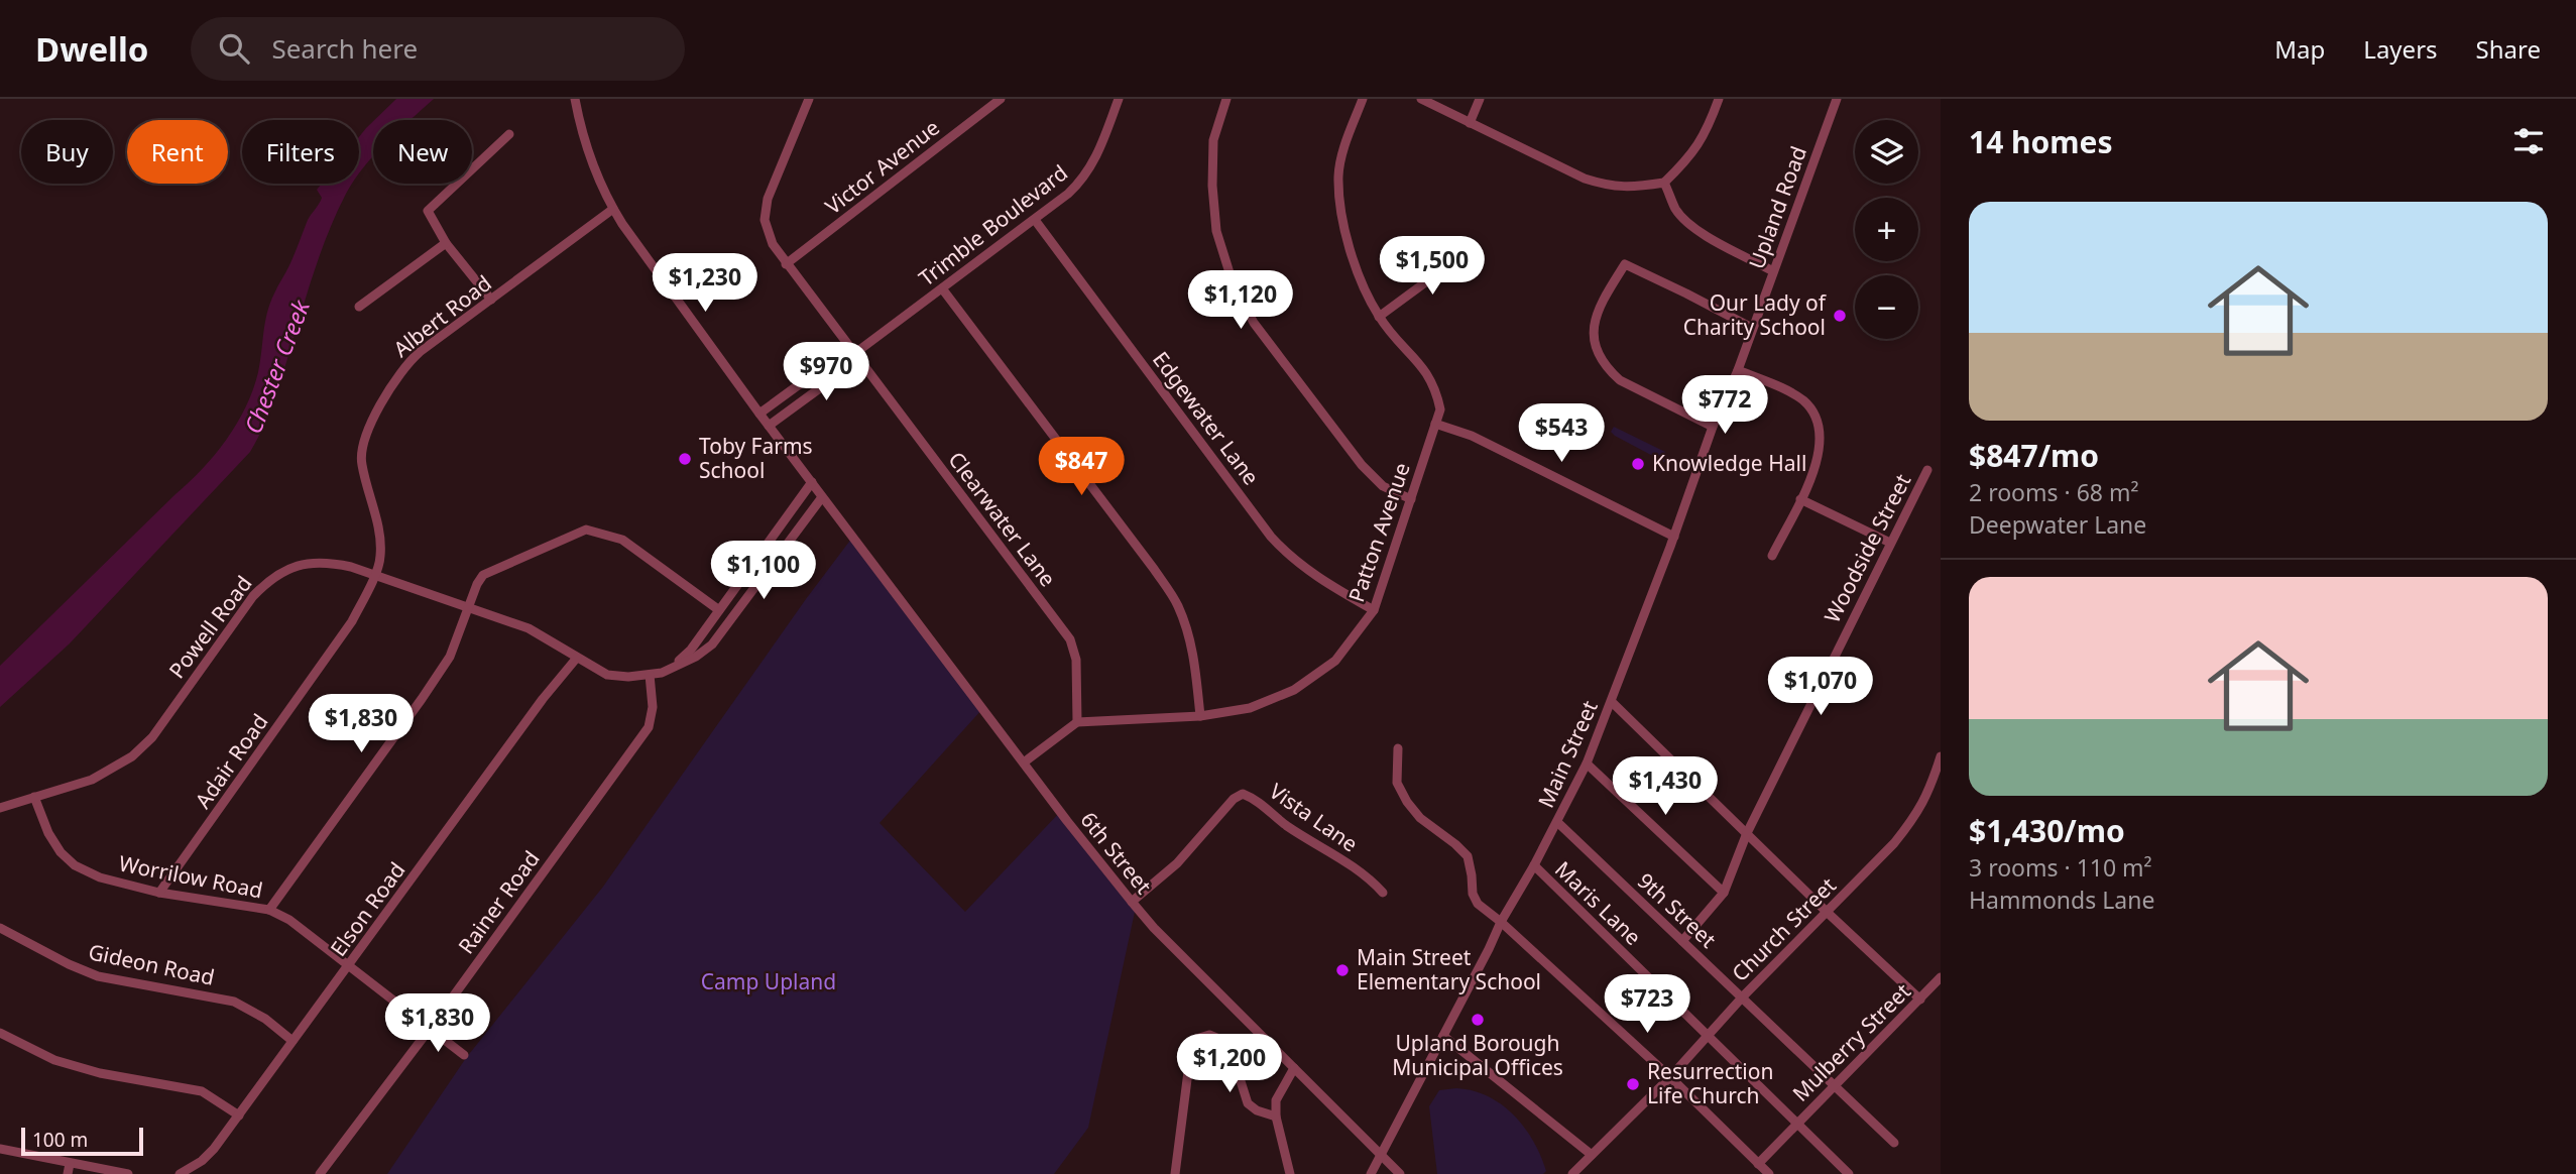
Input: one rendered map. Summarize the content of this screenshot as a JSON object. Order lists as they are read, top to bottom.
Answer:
{
  "streets": {
    "street": [
      "Victor Avenue",
      "Upland Road",
      "Trimble Boulevard",
      "Albert Road",
      "Edgewater Lane",
      "Clearwater Lane",
      "Patton Avenue",
      "Woodside Street",
      "Powell Road",
      "Main Street",
      "Adair Road",
      "Vista Lane",
      "6th Street",
      "Worrilow Road",
      "Rainer Road",
      "Maris Lane",
      "Elson Road",
      "9th Street",
      "Church Street",
      "Gideon Road",
      "Mulberry Street"
    ]
  },
  "crossings": [
    ["Victor Avenue", "Clearwater Lane"],
    ["Upland Road", "Main Street"],
    ["Trimble Boulevard", "Edgewater Lane"],
    ["Trimble Boulevard", "Clearwater Lane"],
    ["Trimble Boulevard", "6th Street"],
    ["Albert Road", "Powell Road"],
    ["Albert Road", "Adair Road"],
    ["Albert Road", "6th Street"],
    ["Edgewater Lane", "Patton Avenue"],
    ["Clearwater Lane", "Patton Avenue"],
    ["Woodside Street", "9th Street"],
    ["Powell Road", "Adair Road"],
    ["Powell Road", "6th Street"],
    ["Powell Road", "Worrilow Road"],
    ["Powell Road", "Rainer Road"],
    ["Powell Road", "Elson Road"],
    ["Main Street", "6th Street"],
    ["Main Street", "Maris Lane"],
    ["Main Street", "9th Street"],
    ["Adair Road", "Worrilow Road"],
    ["Vista Lane", "6th Street"],
    ["Worrilow Road", "Rainer Road"],
    ["Worrilow Road", "Elson Road"],
    ["Maris Lane", "Church Street"],
    ["Maris Lane", "Mulberry Street"],
    ["Elson Road", "Gideon Road"],
    ["9th Street", "Church Street"],
    ["9th Street", "Mulberry Street"]
  ],
  "water": ["Chester Creek"],
  "parks": ["Camp Upland"],
  "places": [
    "Our Lady of Charity School",
    "Toby Farms School",
    "Knowledge Hall",
    "Main Street Elementary School",
    "Upland Borough Municipal Offices",
    "Resurrection Life Church"
  ],
  "scale_bar": "100 m",
  "page": {
    "header": "Dwello",
    "search": "Search here",
    "nav": ["Map", "Layers", "Share"],
    "heading": "14 homes",
    "map_buttons": ["+", "−"],
    "chip": [
      "Buy",
      "Rent",
      "Filters",
      "New"
    ],
    "list": [
      {
        "name": "$847/mo",
        "note": "2 rooms · 68 m² · Deepwater Lane"
      },
      {
        "name": "$1,430/mo",
        "note": "3 rooms · 110 m² · Hammonds Lane"
      }
    ],
    "price": [
      "$1,500",
      "$1,230",
      "$1,120",
      "$970",
      "$772",
      "$543",
      "$847",
      "$1,100",
      "$1,070",
      "$1,830",
      "$1,430",
      "$723",
      "$1,830",
      "$1,200"
    ],
    "scale": "100 m"
  }
}
